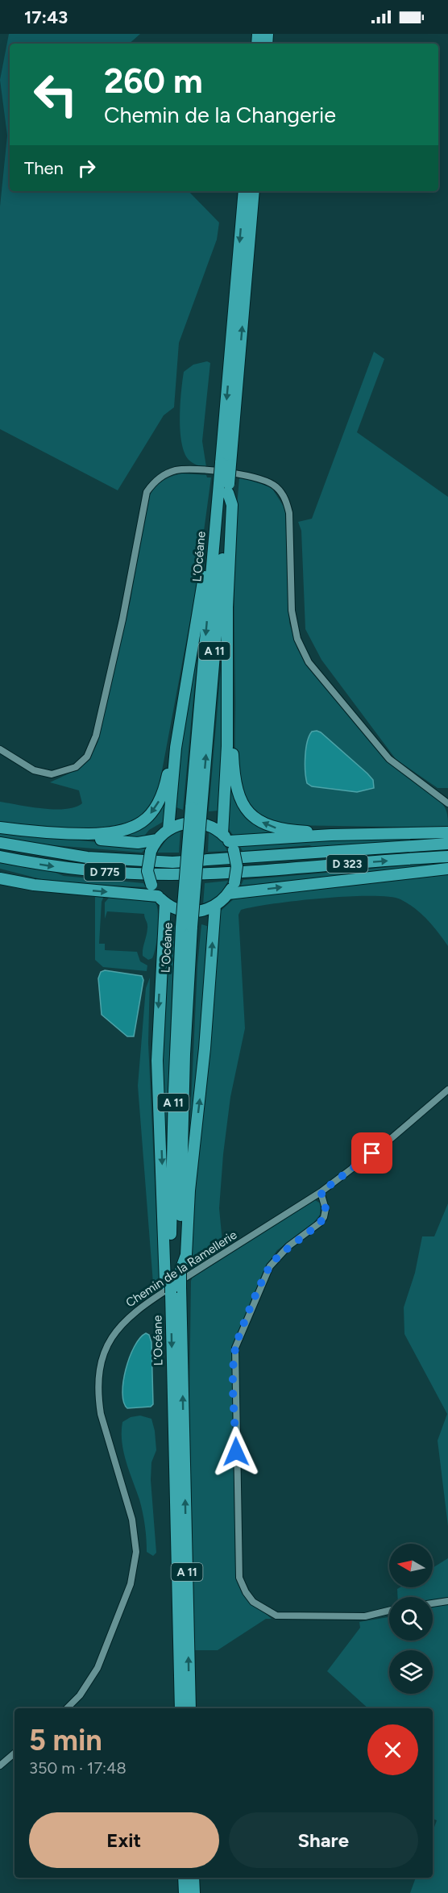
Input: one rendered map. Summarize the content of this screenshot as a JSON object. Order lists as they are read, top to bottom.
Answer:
{
  "streets": {
    "highway": [
      "L’Océane",
      "A 11",
      "D 323",
      "D 775"
    ],
    "street": ["Chemin de la Ramellerie"]
  },
  "crossings": [
    ["D 323", "D 775"]
  ],
  "north": "left",
  "page": {
    "status": "17:43",
    "turn": ["260 m", "Chemin de la Changerie"],
    "then": "Then",
    "heading": ["5 min", "350 m · 17:48"],
    "buttons": ["Exit", "Share"]
  }
}
